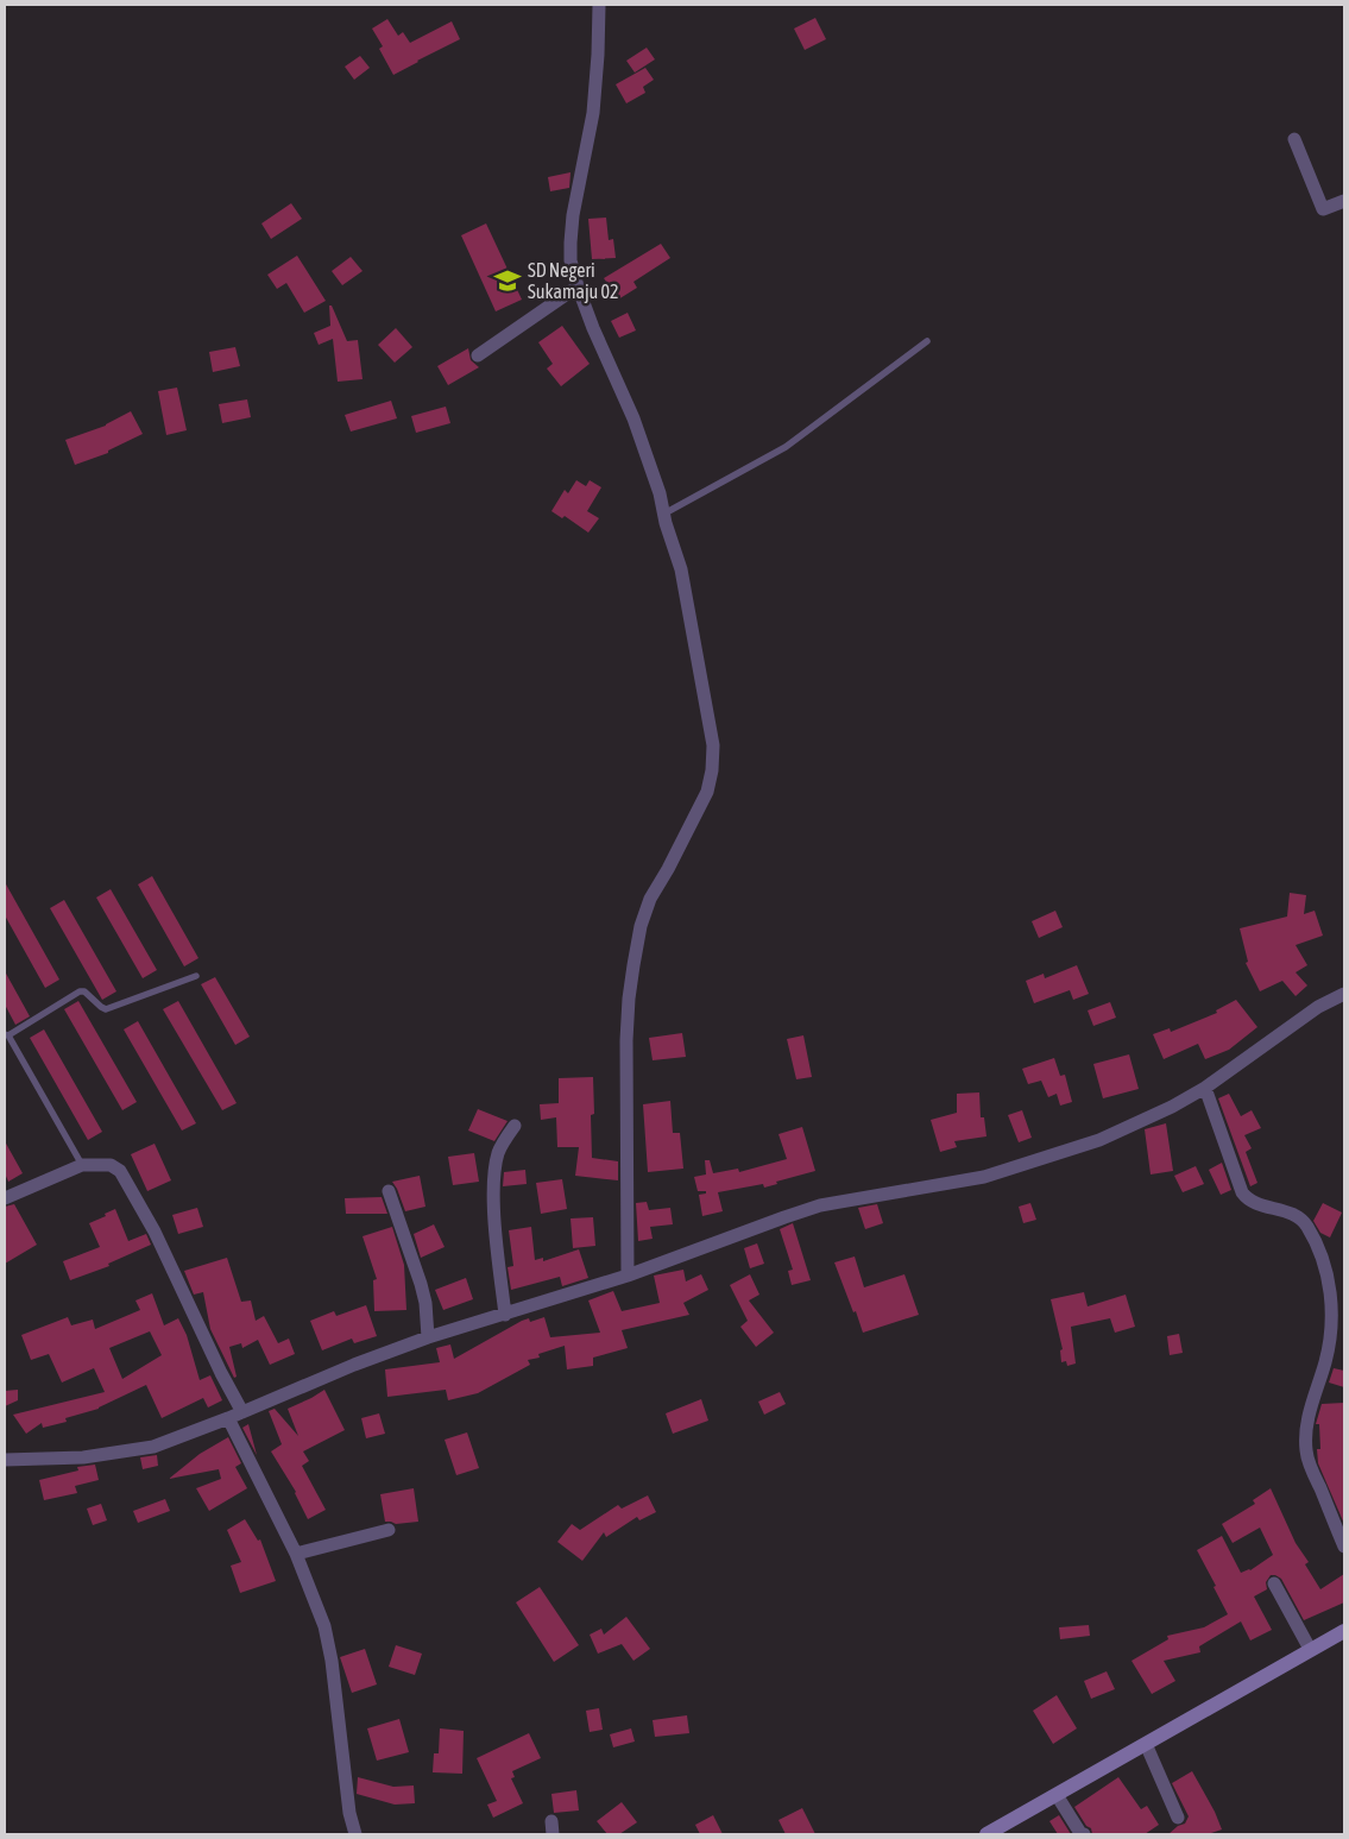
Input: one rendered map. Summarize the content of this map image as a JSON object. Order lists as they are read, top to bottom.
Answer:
{
  "places": {
    "school or university": ["SD Negeri Sukamaju 02"]
  }
}
